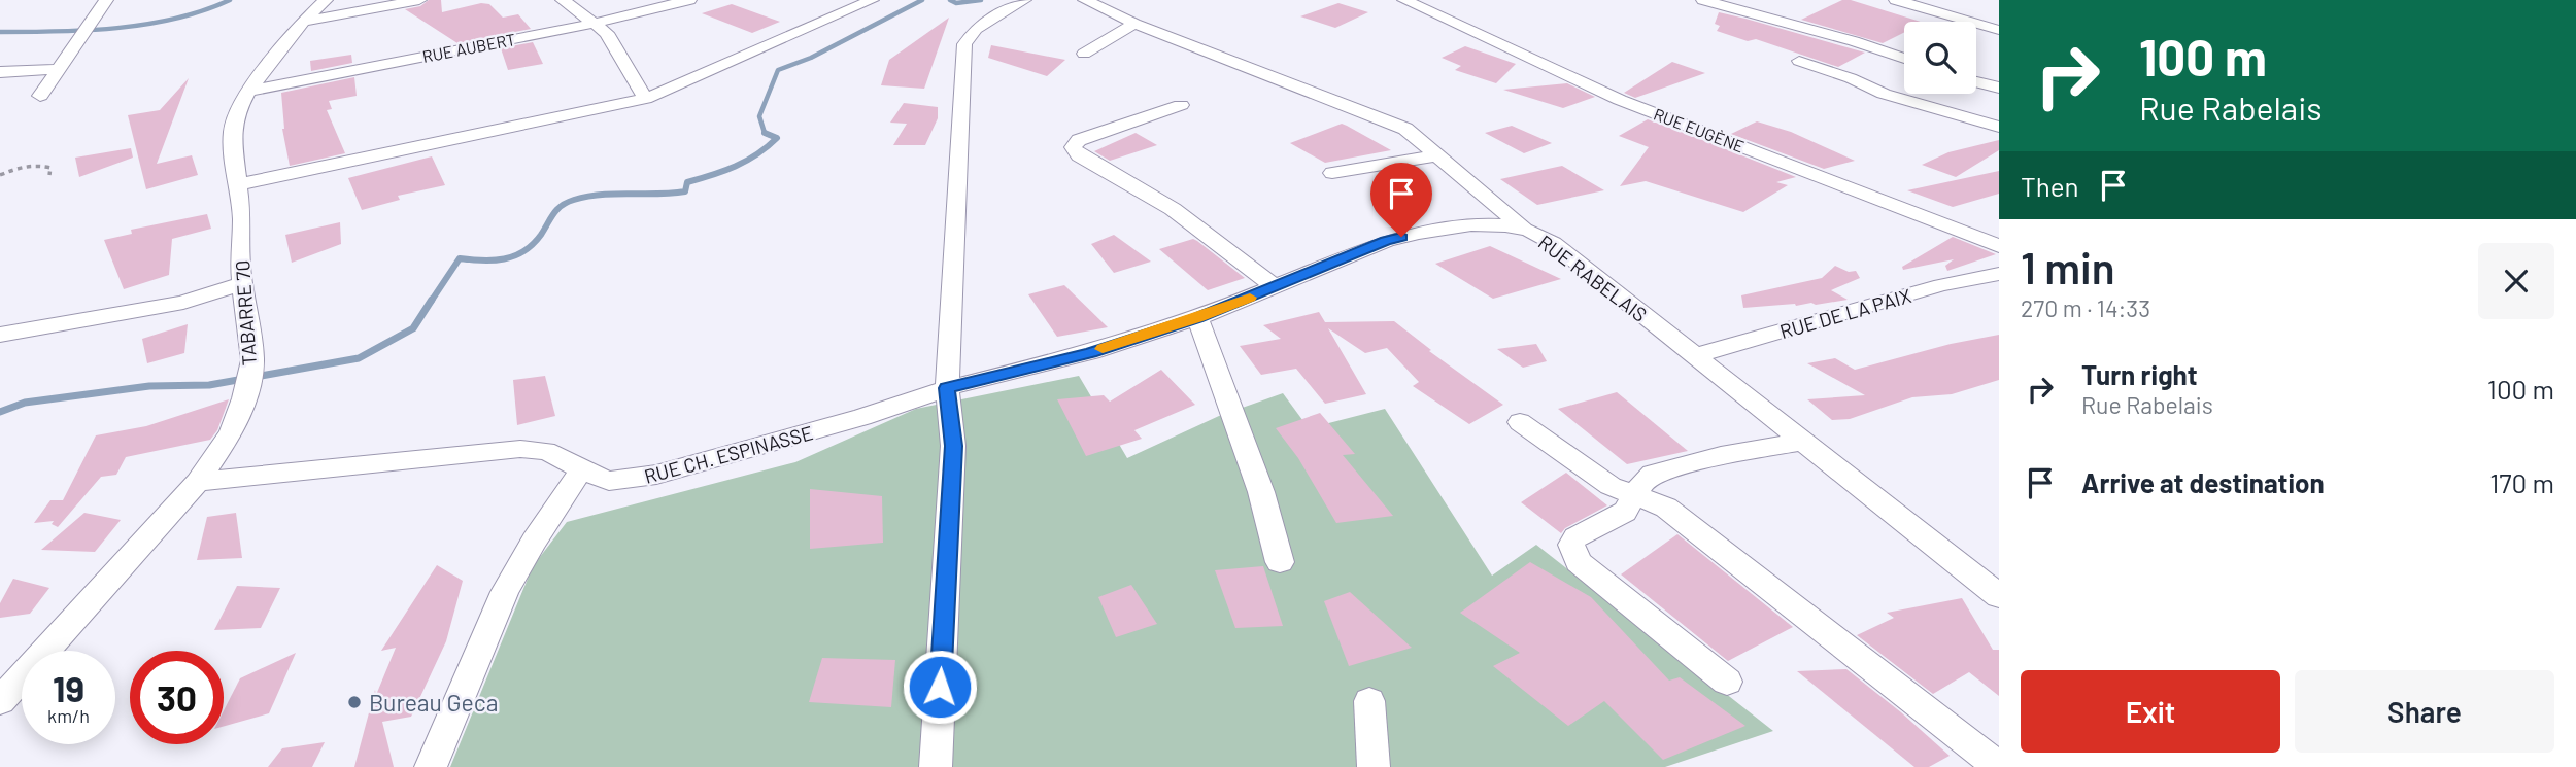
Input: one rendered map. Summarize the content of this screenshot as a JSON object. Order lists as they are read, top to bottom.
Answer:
{
  "streets": {
    "street": [
      "RUE AUBERT",
      "RUE EUGÈNE",
      "RUE RABELAIS",
      "TABARRE 70",
      "RUE DE LA PAIX",
      "RUE CH. ESPINASSE"
    ]
  },
  "crossings": [
    ["RUE AUBERT", "TABARRE 70"],
    ["RUE RABELAIS", "RUE DE LA PAIX"],
    ["RUE RABELAIS", "RUE CH. ESPINASSE"],
    ["TABARRE 70", "RUE CH. ESPINASSE"]
  ],
  "places": ["Bureau Geca"],
  "page": {
    "turn": ["100 m", "Rue Rabelais"],
    "then": "Then",
    "heading": ["1 min", "270 m · 14:33"],
    "list": [
      {
        "name": "Turn right",
        "note": "Rue Rabelais",
        "value": "100 m"
      },
      {
        "name": "Arrive at destination",
        "value": "170 m"
      }
    ],
    "speed": "19 km/h",
    "limit": "30",
    "buttons": ["Exit", "Share"]
  }
}
